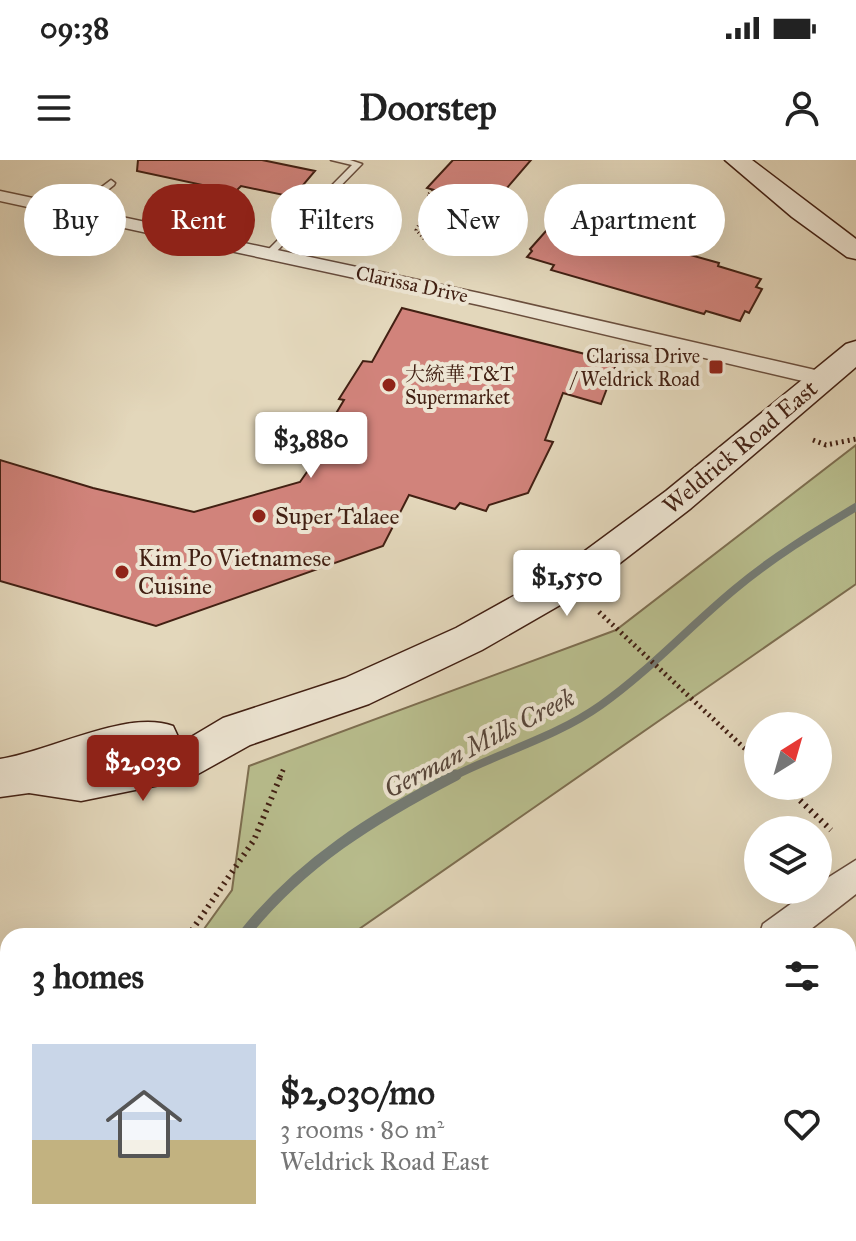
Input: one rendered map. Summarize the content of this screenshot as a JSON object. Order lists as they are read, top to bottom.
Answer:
{
  "streets": {
    "street": ["Clarissa Drive", "Weldrick Road East"]
  },
  "crossings": [
    ["Clarissa Drive", "Weldrick Road East"]
  ],
  "water": ["German Mills Creek"],
  "places": {
    "transit": ["Clarissa Drive / Weldrick Road"],
    "other": ["大統華 T&T Supermarket", "Super Talaee", "Kim Po Vietnamese Cuisine"]
  },
  "north": "top right",
  "page": {
    "status": "09:38",
    "header": "Doorstep",
    "chip": [
      "Buy",
      "Rent",
      "Filters",
      "New",
      "Apartment"
    ],
    "price": ["$3,880", "$1,550", "$2,030"],
    "heading": "3 homes",
    "list": [
      {
        "name": "$2,030/mo",
        "note": "3 rooms · 80 m² · Weldrick Road East"
      }
    ]
  }
}
